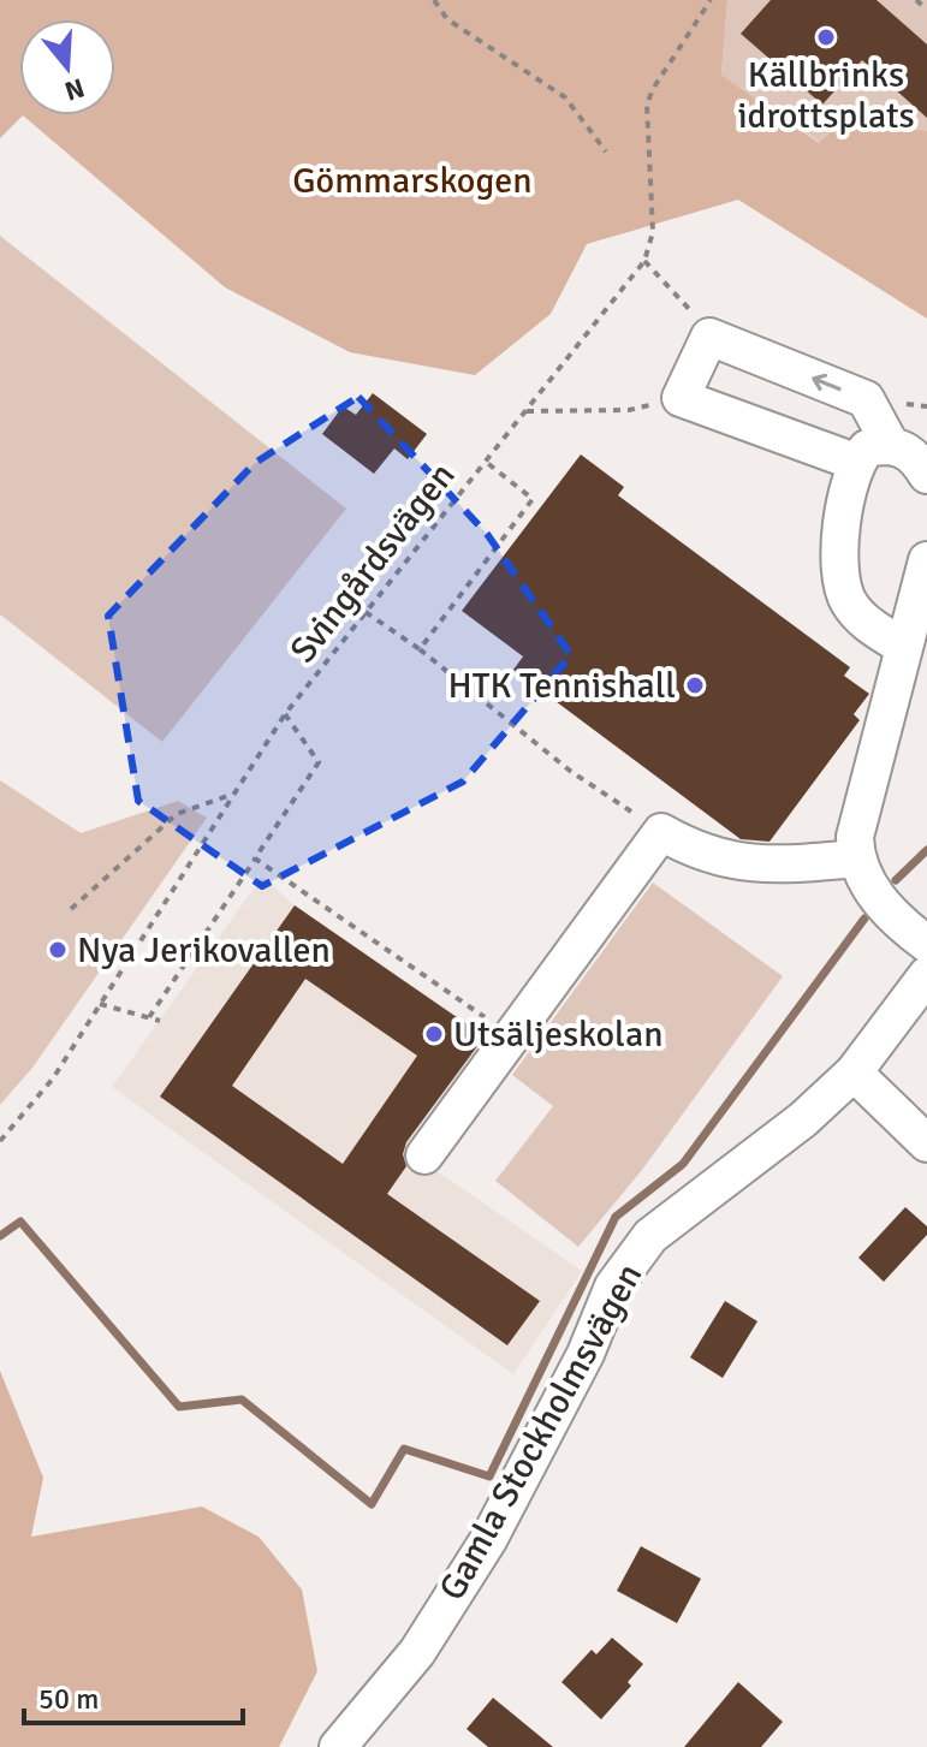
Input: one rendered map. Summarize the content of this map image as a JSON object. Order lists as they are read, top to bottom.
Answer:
{
  "streets": {
    "street": ["Gamla Stockholmsvägen"],
    "path": ["Svingårdsvägen"]
  },
  "parks": ["Gömmarskogen"],
  "places": [
    "Källbrinks idrottsplats",
    "HTK Tennishall",
    "Nya Jerikovallen",
    "Utsäljeskolan"
  ],
  "scale_bar": "50 m",
  "north": "bottom"
}
